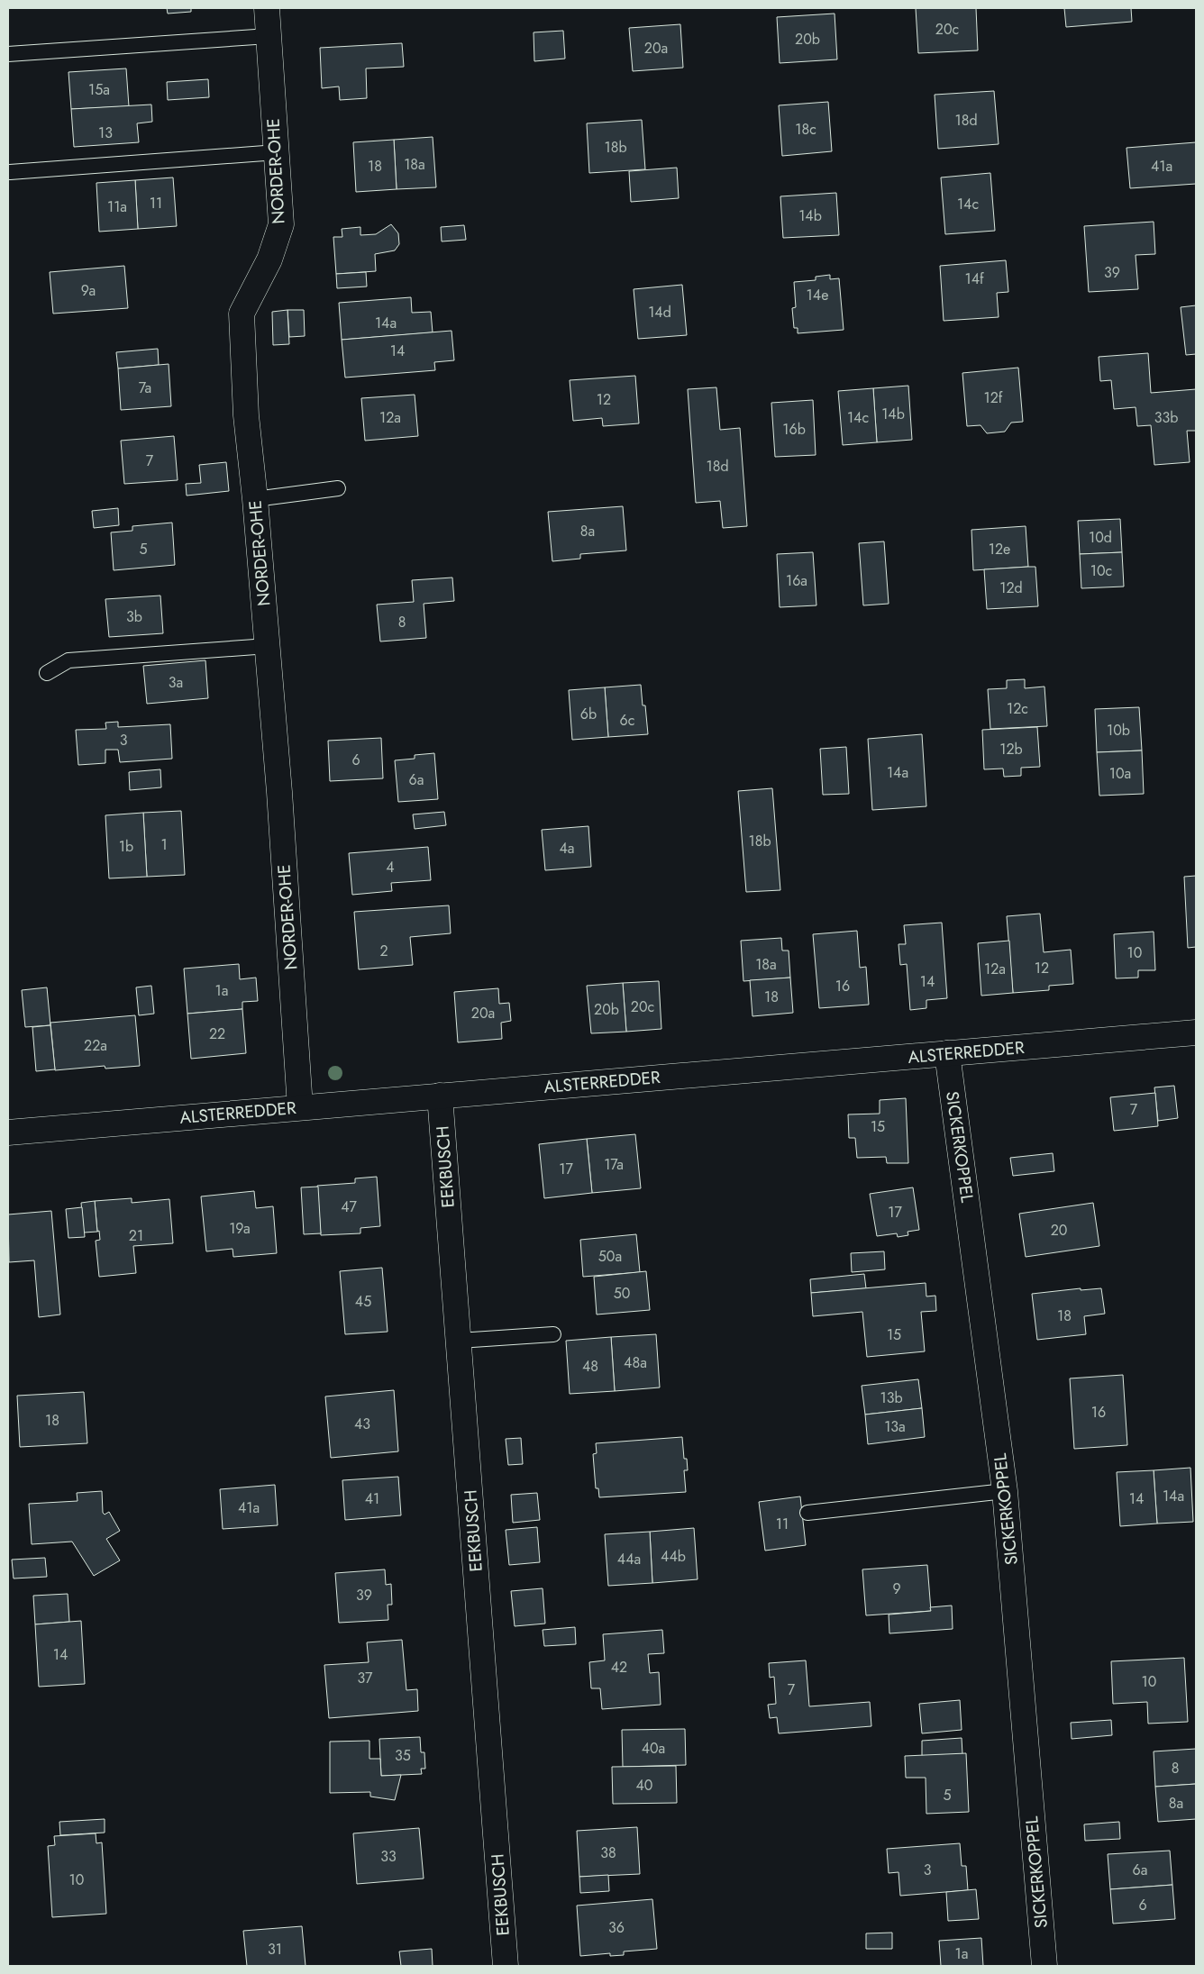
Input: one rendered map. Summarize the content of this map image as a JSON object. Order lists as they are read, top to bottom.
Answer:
{
  "streets": {
    "street": [
      "NORDER-OHE",
      "ALSTERREDDER",
      "SICKERKOPPEL",
      "EEKBUSCH"
    ]
  },
  "crossings": [
    ["NORDER-OHE", "ALSTERREDDER"],
    ["ALSTERREDDER", "SICKERKOPPEL"],
    ["ALSTERREDDER", "EEKBUSCH"]
  ],
  "house_numbers": [
    "20c",
    "20b",
    "20a",
    "15a",
    "18d",
    "18c",
    "13",
    "18b",
    "18a",
    "18",
    "41a",
    "11",
    "14c",
    "11a",
    "14b",
    "39",
    "14f",
    "9a",
    "14e",
    "14d",
    "14a",
    "14",
    "7a",
    "12f",
    "12",
    "14b",
    "12a",
    "14c",
    "33b",
    "16b",
    "7",
    "18d",
    "8a",
    "10d",
    "5",
    "12e",
    "10c",
    "16a",
    "12d",
    "3b",
    "8",
    "3a",
    "12c",
    "6b",
    "6c",
    "10b",
    "3",
    "12b",
    "6",
    "14a",
    "10a",
    "6a",
    "18b",
    "1",
    "1b",
    "4a",
    "4",
    "2",
    "10",
    "18a",
    "12",
    "12a",
    "14",
    "16",
    "1a",
    "18",
    "20c",
    "20b",
    "20a",
    "22",
    "22a",
    "7",
    "15",
    "17a",
    "17",
    "47",
    "17",
    "19a",
    "20",
    "21",
    "50a",
    "50",
    "45",
    "18",
    "15",
    "48a",
    "48",
    "13b",
    "16",
    "18",
    "43",
    "13a",
    "14a",
    "41",
    "14",
    "41a",
    "11",
    "44b",
    "44a",
    "9",
    "39",
    "14",
    "42",
    "37",
    "10",
    "7",
    "40a",
    "35",
    "8",
    "40",
    "5",
    "8a",
    "38",
    "33",
    "3",
    "6a",
    "10",
    "6",
    "36",
    "31",
    "1a"
  ]
}
